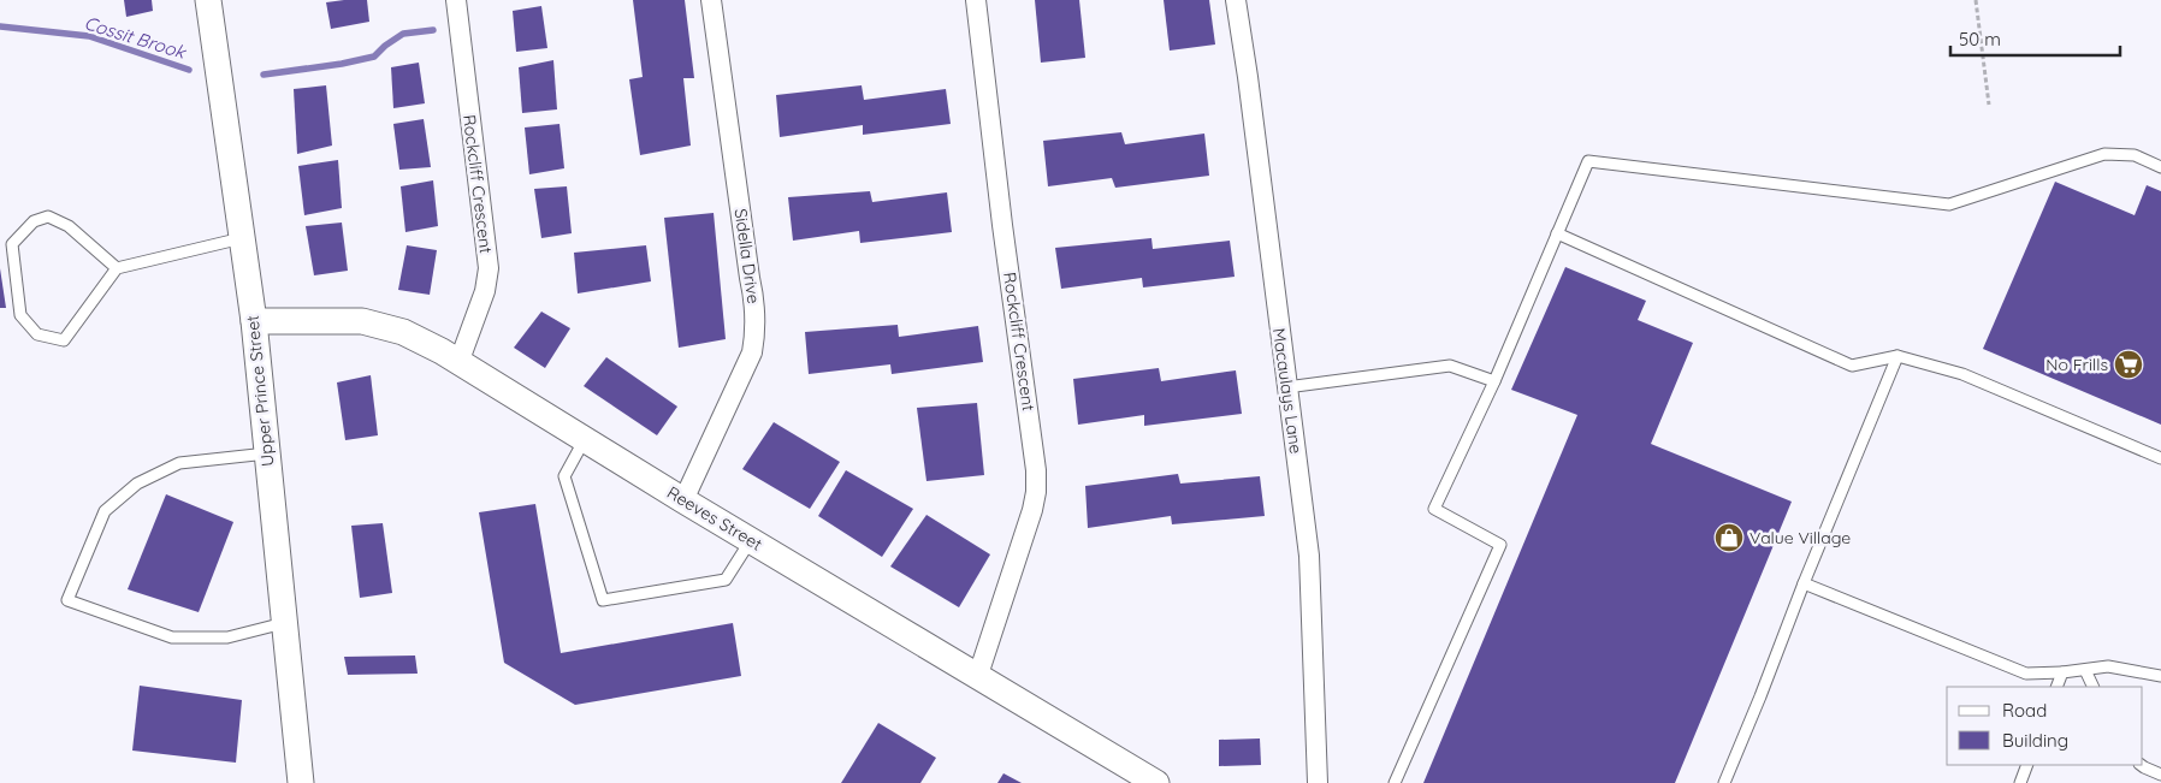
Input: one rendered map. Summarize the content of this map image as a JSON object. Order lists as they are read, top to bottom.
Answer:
{
  "streets": {
    "street": [
      "Rockcliff Crescent",
      "Sidella Drive",
      "Upper Prince Street",
      "Macaulays Lane",
      "Reeves Street"
    ]
  },
  "crossings": [
    ["Rockcliff Crescent", "Reeves Street"],
    ["Sidella Drive", "Reeves Street"],
    ["Upper Prince Street", "Reeves Street"]
  ],
  "water": ["Cossit Brook"],
  "places": {
    "supermarket": ["No Frills"],
    "shop": ["Value Village"]
  },
  "legend": ["Road", "Building"],
  "scale_bar": "50 m"
}
